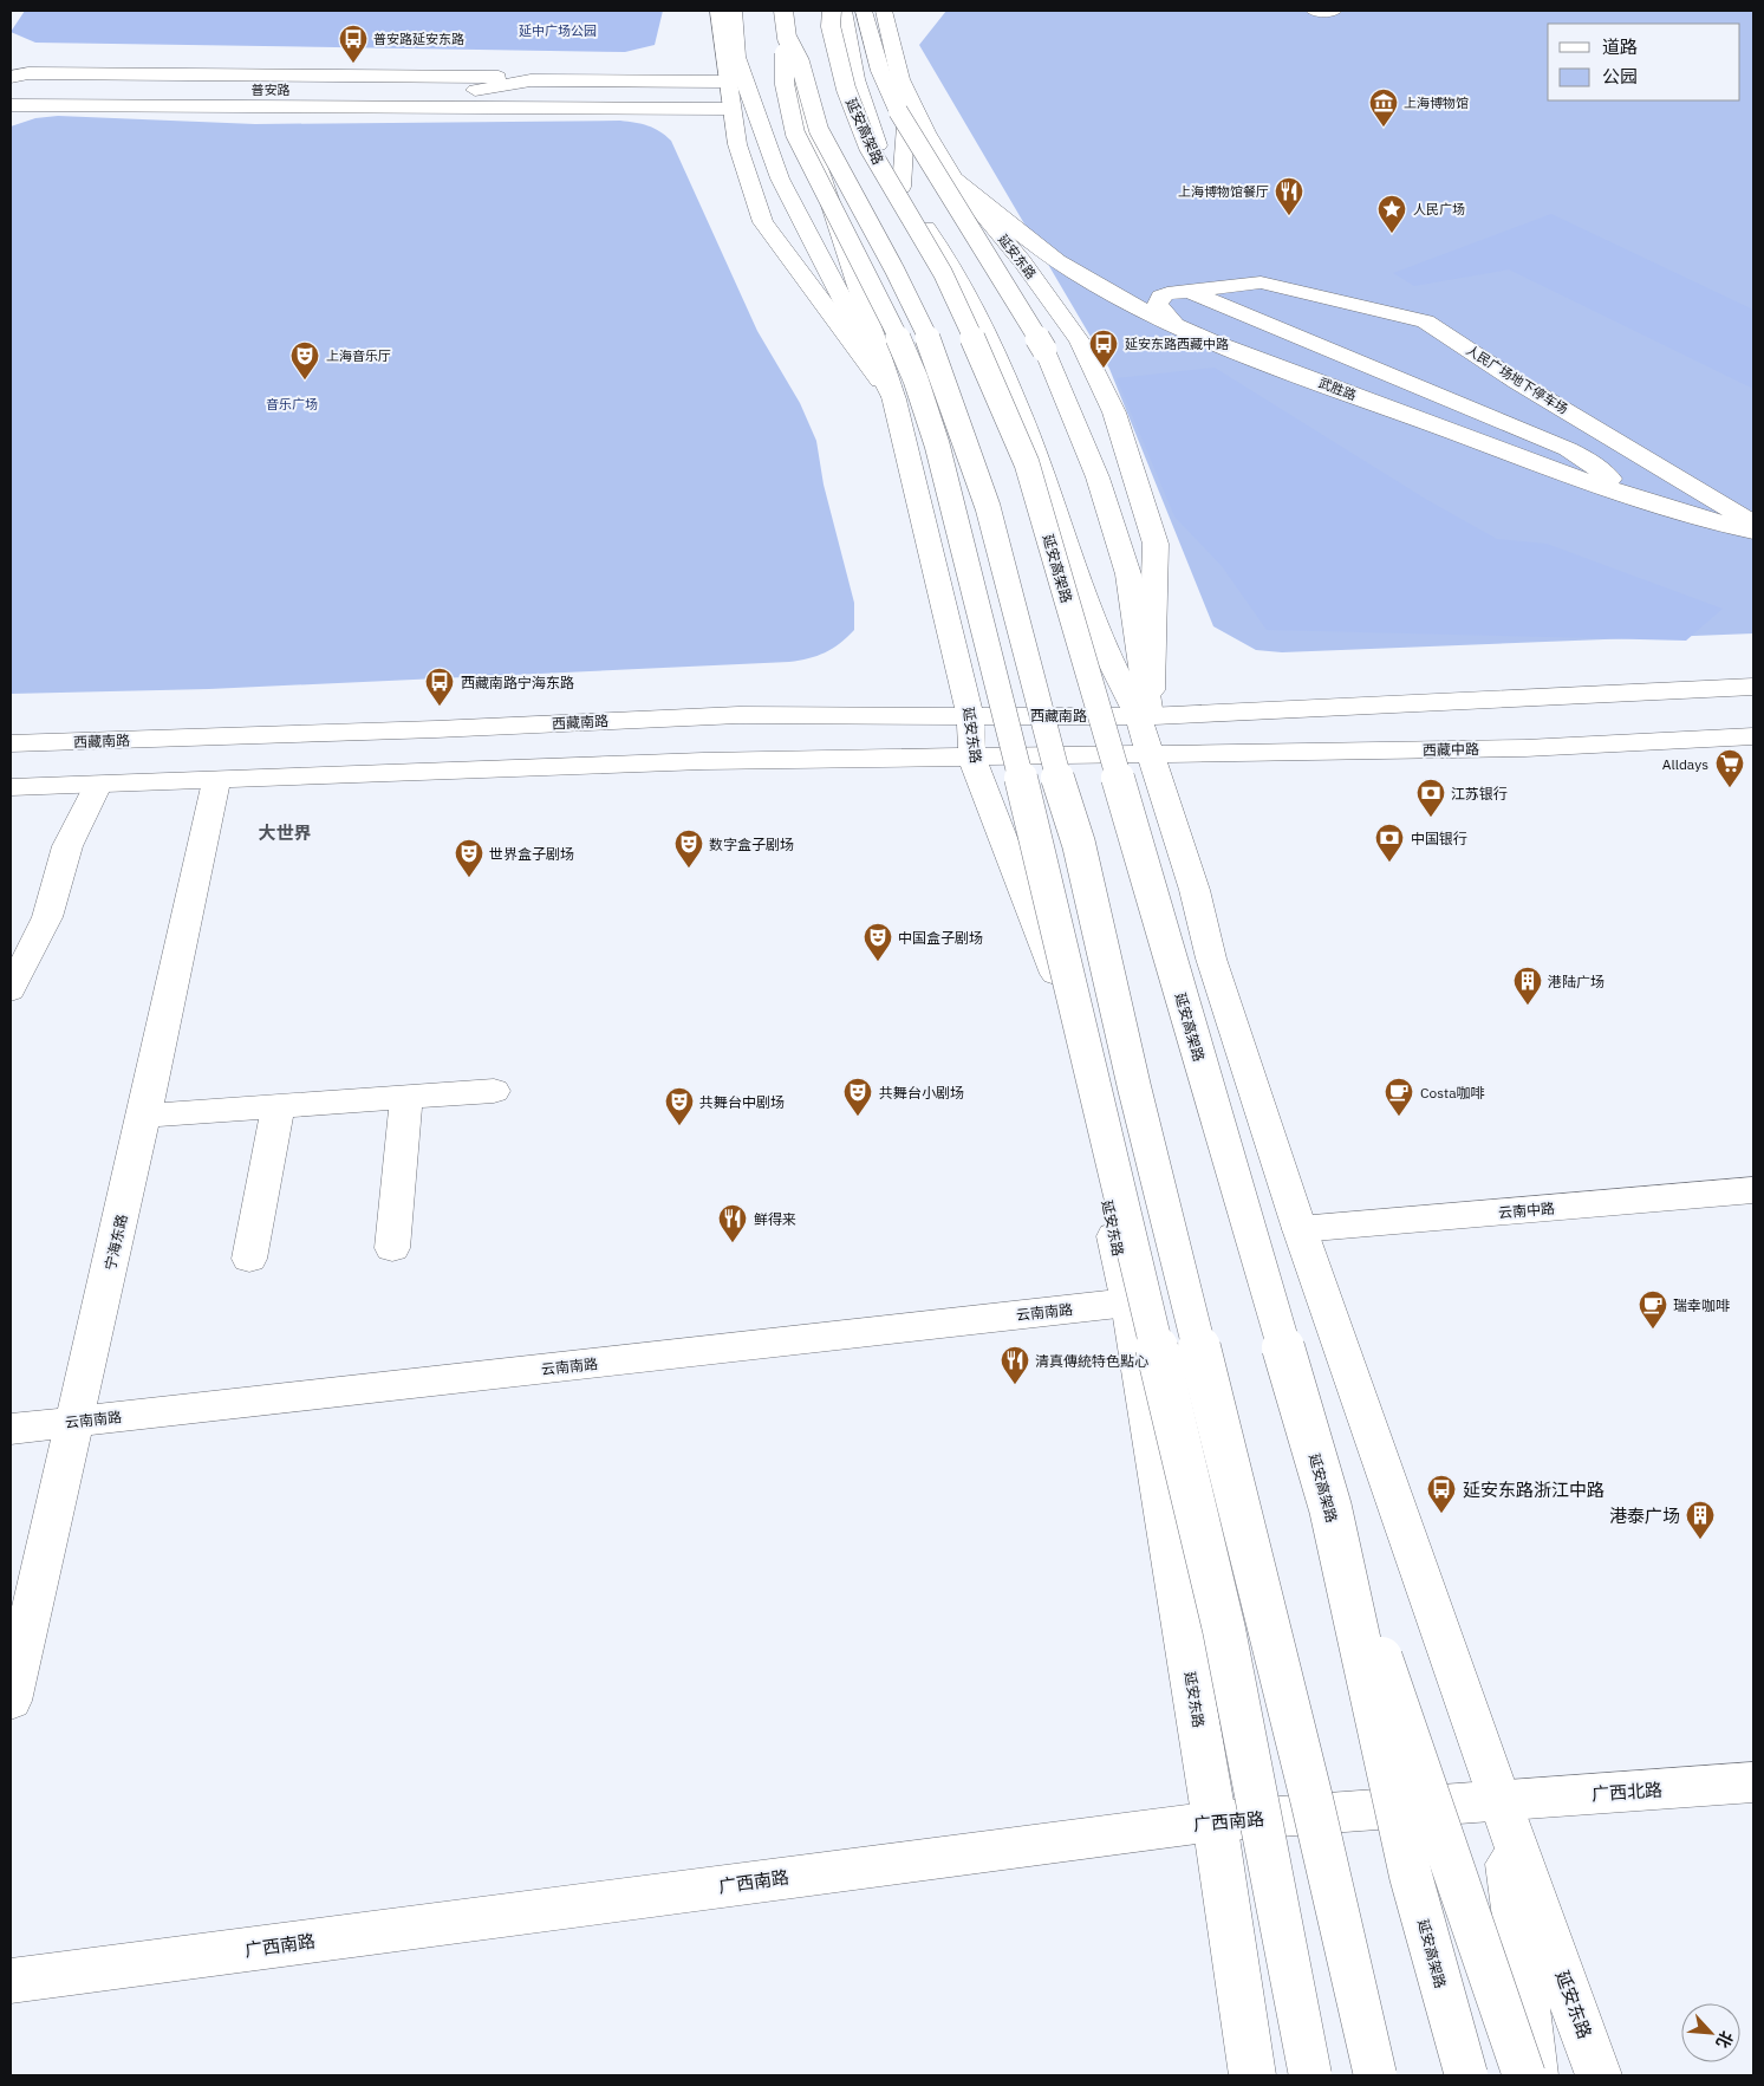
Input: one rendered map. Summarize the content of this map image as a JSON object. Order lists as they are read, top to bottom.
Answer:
{
  "streets": {
    "main road": [
      "普安路",
      "延安高架路",
      "延安东路",
      "人民广场地下停车场",
      "武胜路",
      "西藏南路",
      "西藏中路",
      "云南中路",
      "宁海东路",
      "云南南路",
      "广西北路",
      "广西南路"
    ]
  },
  "crossings": [
    ["普安路", "延安东路"],
    ["延安东路", "武胜路"],
    ["延安东路", "西藏南路"],
    ["延安东路", "西藏中路"],
    ["延安东路", "云南中路"],
    ["延安东路", "云南南路"],
    ["延安东路", "广西北路"],
    ["延安东路", "广西南路"],
    ["宁海东路", "云南南路"],
    ["广西北路", "广西南路"]
  ],
  "districts": ["大世界"],
  "parks": ["延中广场公园", "音乐广场"],
  "places": {
    "bus stop": [
      "普安路延安东路",
      "延安东路西藏中路",
      "西藏南路宁海东路",
      "延安东路浙江中路"
    ],
    "museum": ["上海博物馆"],
    "restaurant": ["上海博物馆餐厅", "鲜得来", "清真傳統特色點心"],
    "place": ["人民广场"],
    "theatre": [
      "上海音乐厅",
      "数字盒子剧场",
      "世界盒子剧场",
      "中国盒子剧场",
      "共舞台小剧场",
      "共舞台中剧场"
    ],
    "supermarket": ["Alldays"],
    "bank": ["江苏银行", "中国银行"],
    "building": ["港陆广场", "港泰广场"],
    "cafe": ["Costa咖啡", "瑞幸咖啡"]
  },
  "legend": ["道路", "公园"],
  "north": "bottom right"
}
